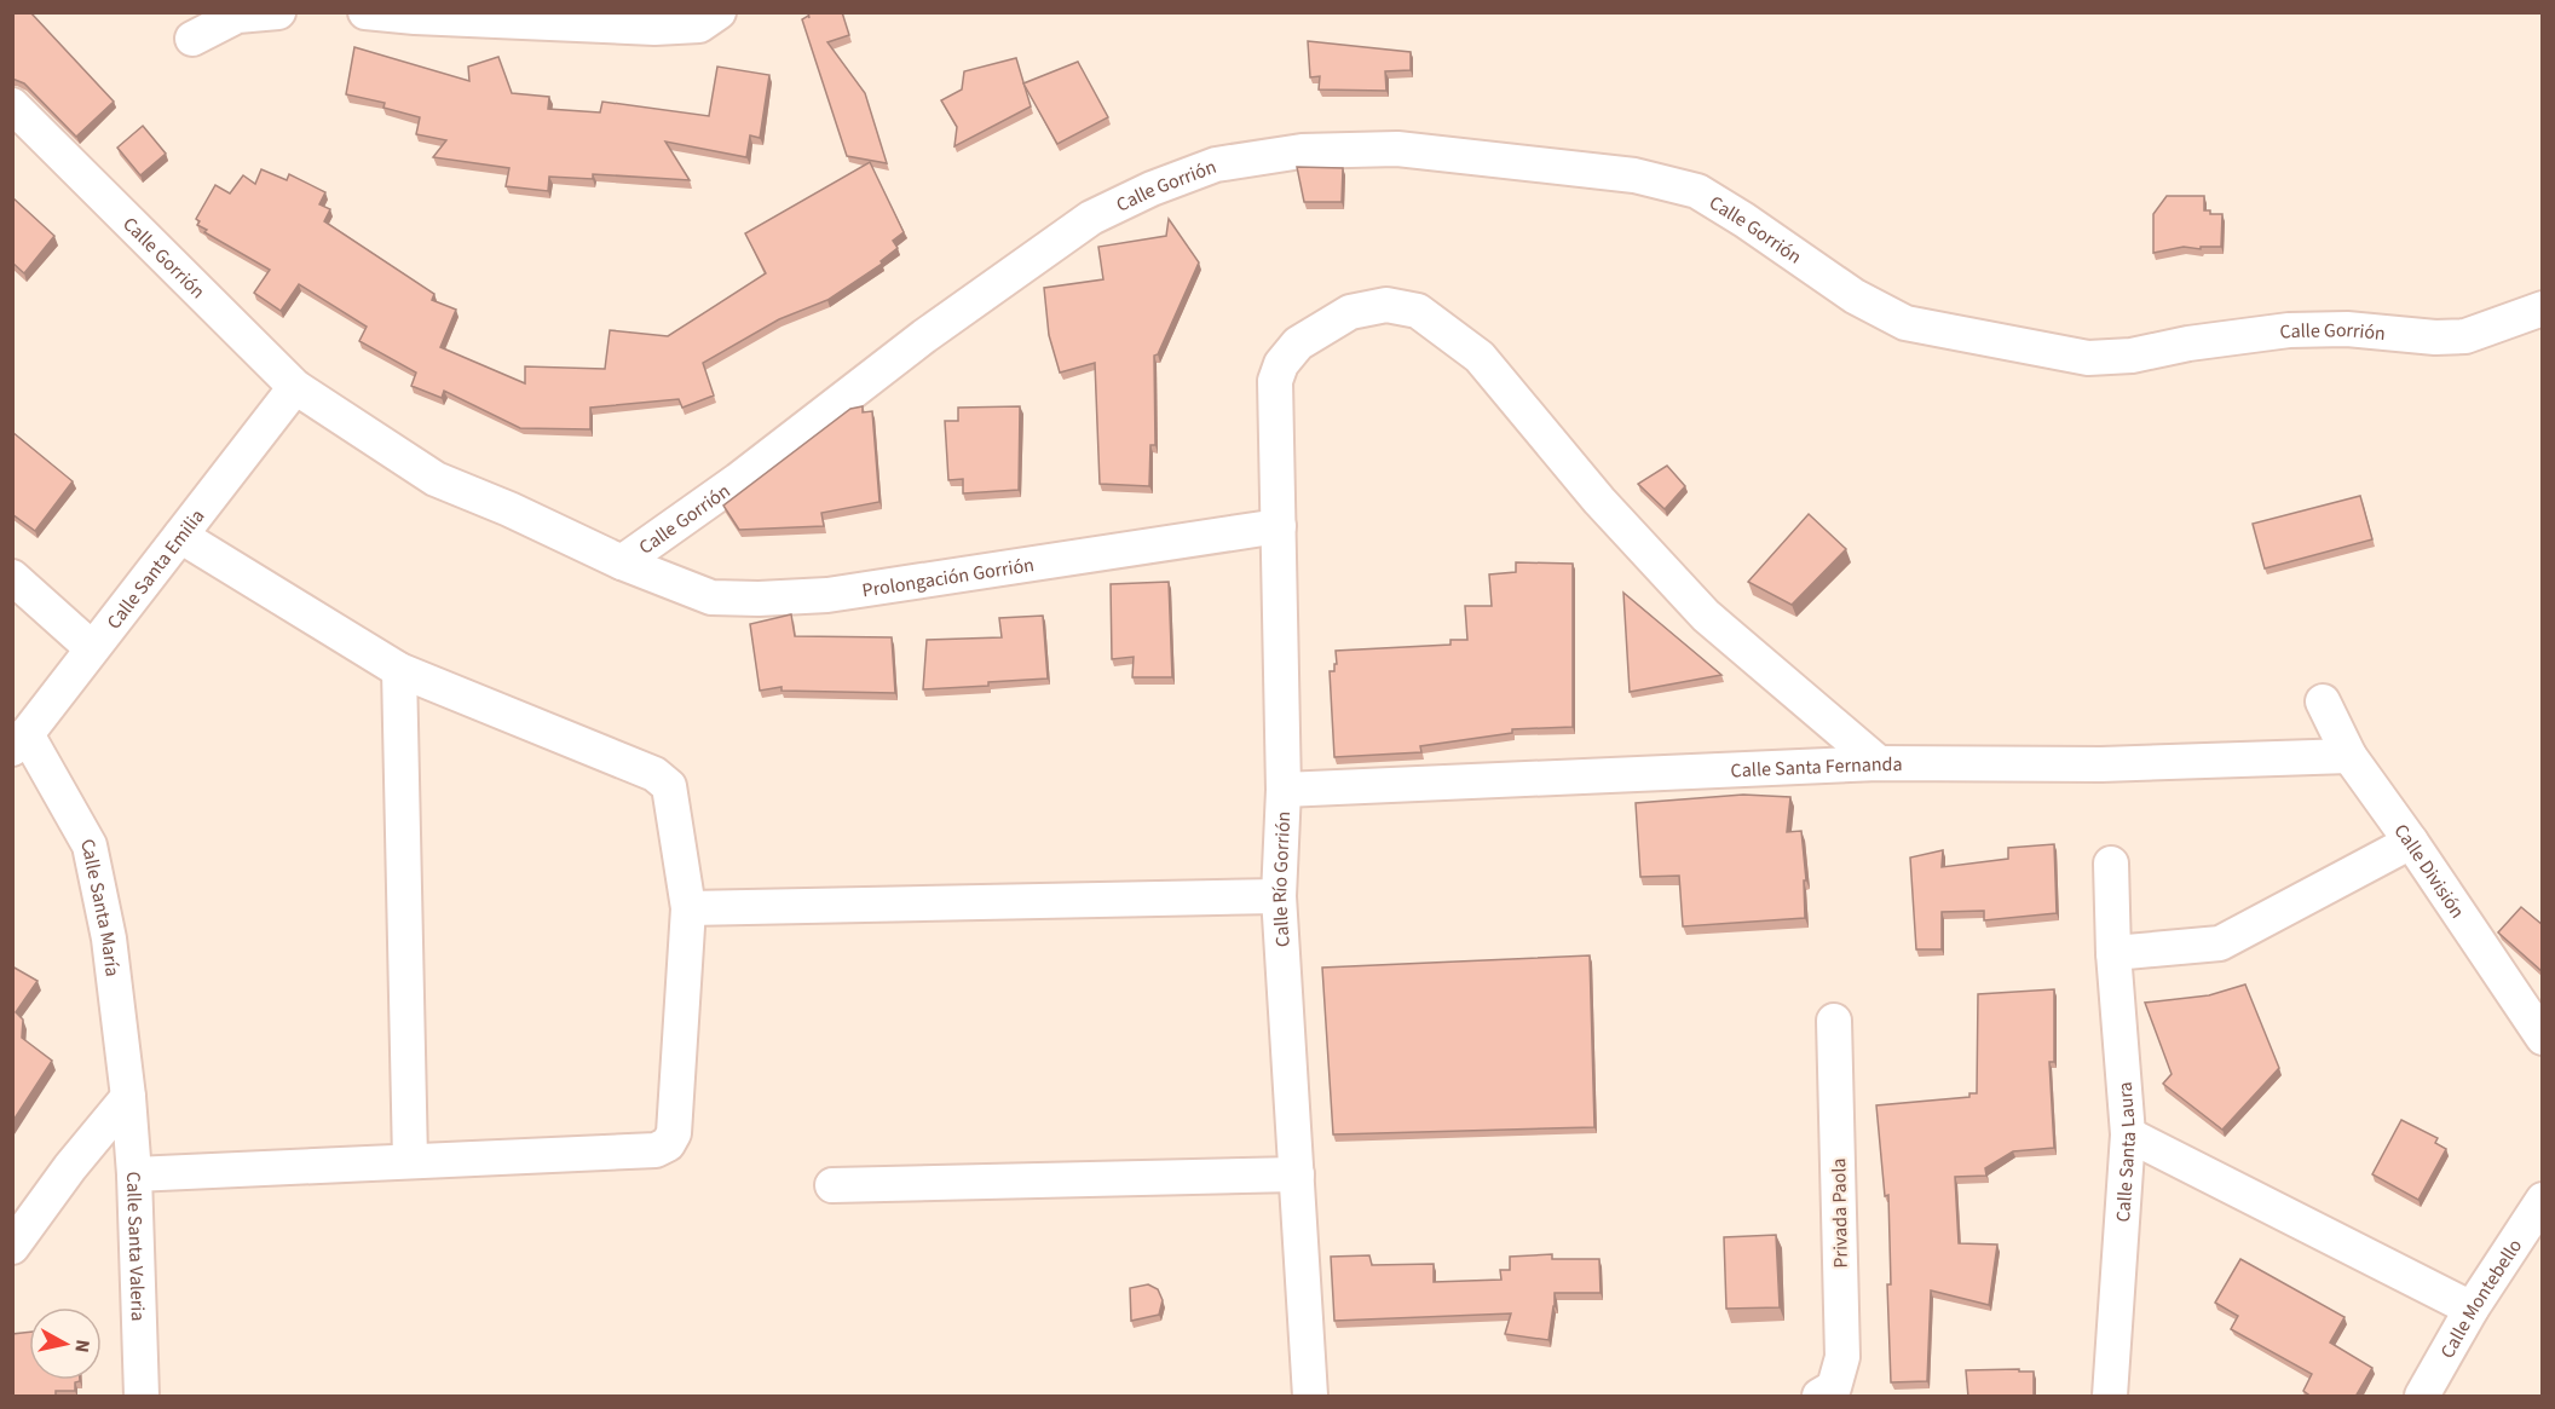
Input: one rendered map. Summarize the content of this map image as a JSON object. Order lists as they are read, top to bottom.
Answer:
{
  "streets": {
    "street": [
      "Calle Gorrión",
      "Calle Santa Emilia",
      "Prolongación Gorrión",
      "Calle Santa Fernanda",
      "Calle División",
      "Calle Río Gorrión",
      "Calle Santa María",
      "Calle Santa Laura",
      "Privada Paola",
      "Calle Santa Valeria",
      "Calle Montebello"
    ]
  },
  "crossings": [
    ["Calle Gorrión", "Calle Santa Emilia"],
    ["Calle Gorrión", "Prolongación Gorrión"],
    ["Calle Santa Emilia", "Calle Santa María"],
    ["Prolongación Gorrión", "Calle Río Gorrión"],
    ["Calle Santa Fernanda", "Calle División"],
    ["Calle Santa Fernanda", "Calle Río Gorrión"],
    ["Calle Santa María", "Calle Santa Valeria"]
  ],
  "north": "right"
}
